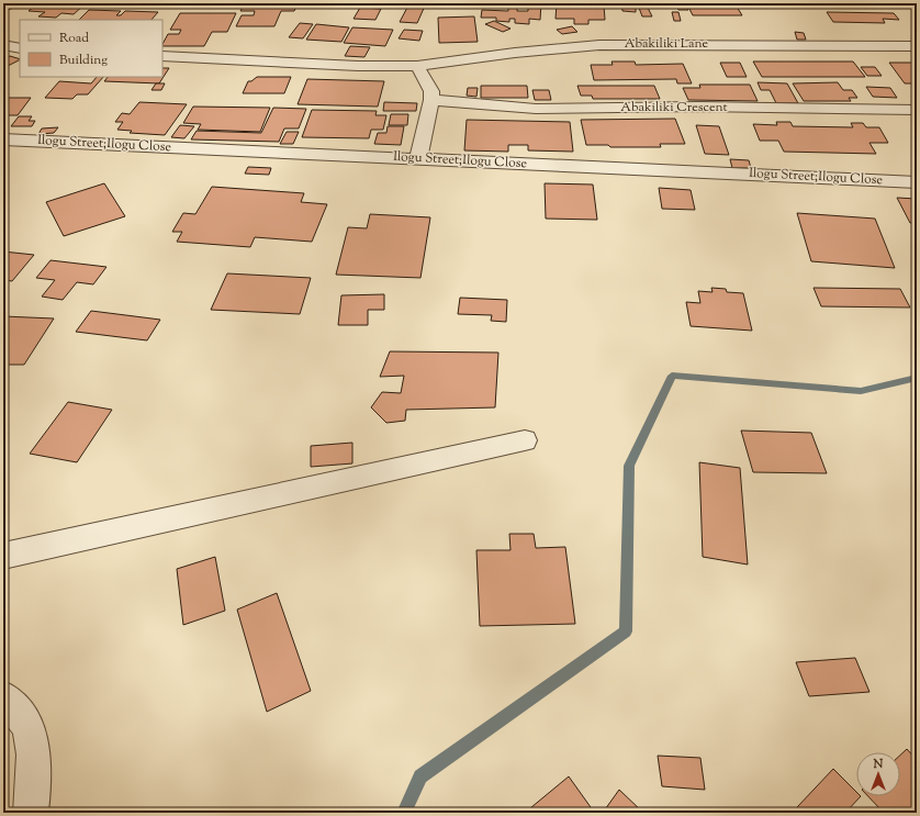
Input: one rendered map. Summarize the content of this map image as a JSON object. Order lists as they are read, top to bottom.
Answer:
{
  "streets": {
    "street": ["Abakiliki Lane", "Abakiliki Crescent", "Ilogu Street;Ilogu Close"]
  },
  "legend": ["Road", "Building"],
  "north": "top"
}
